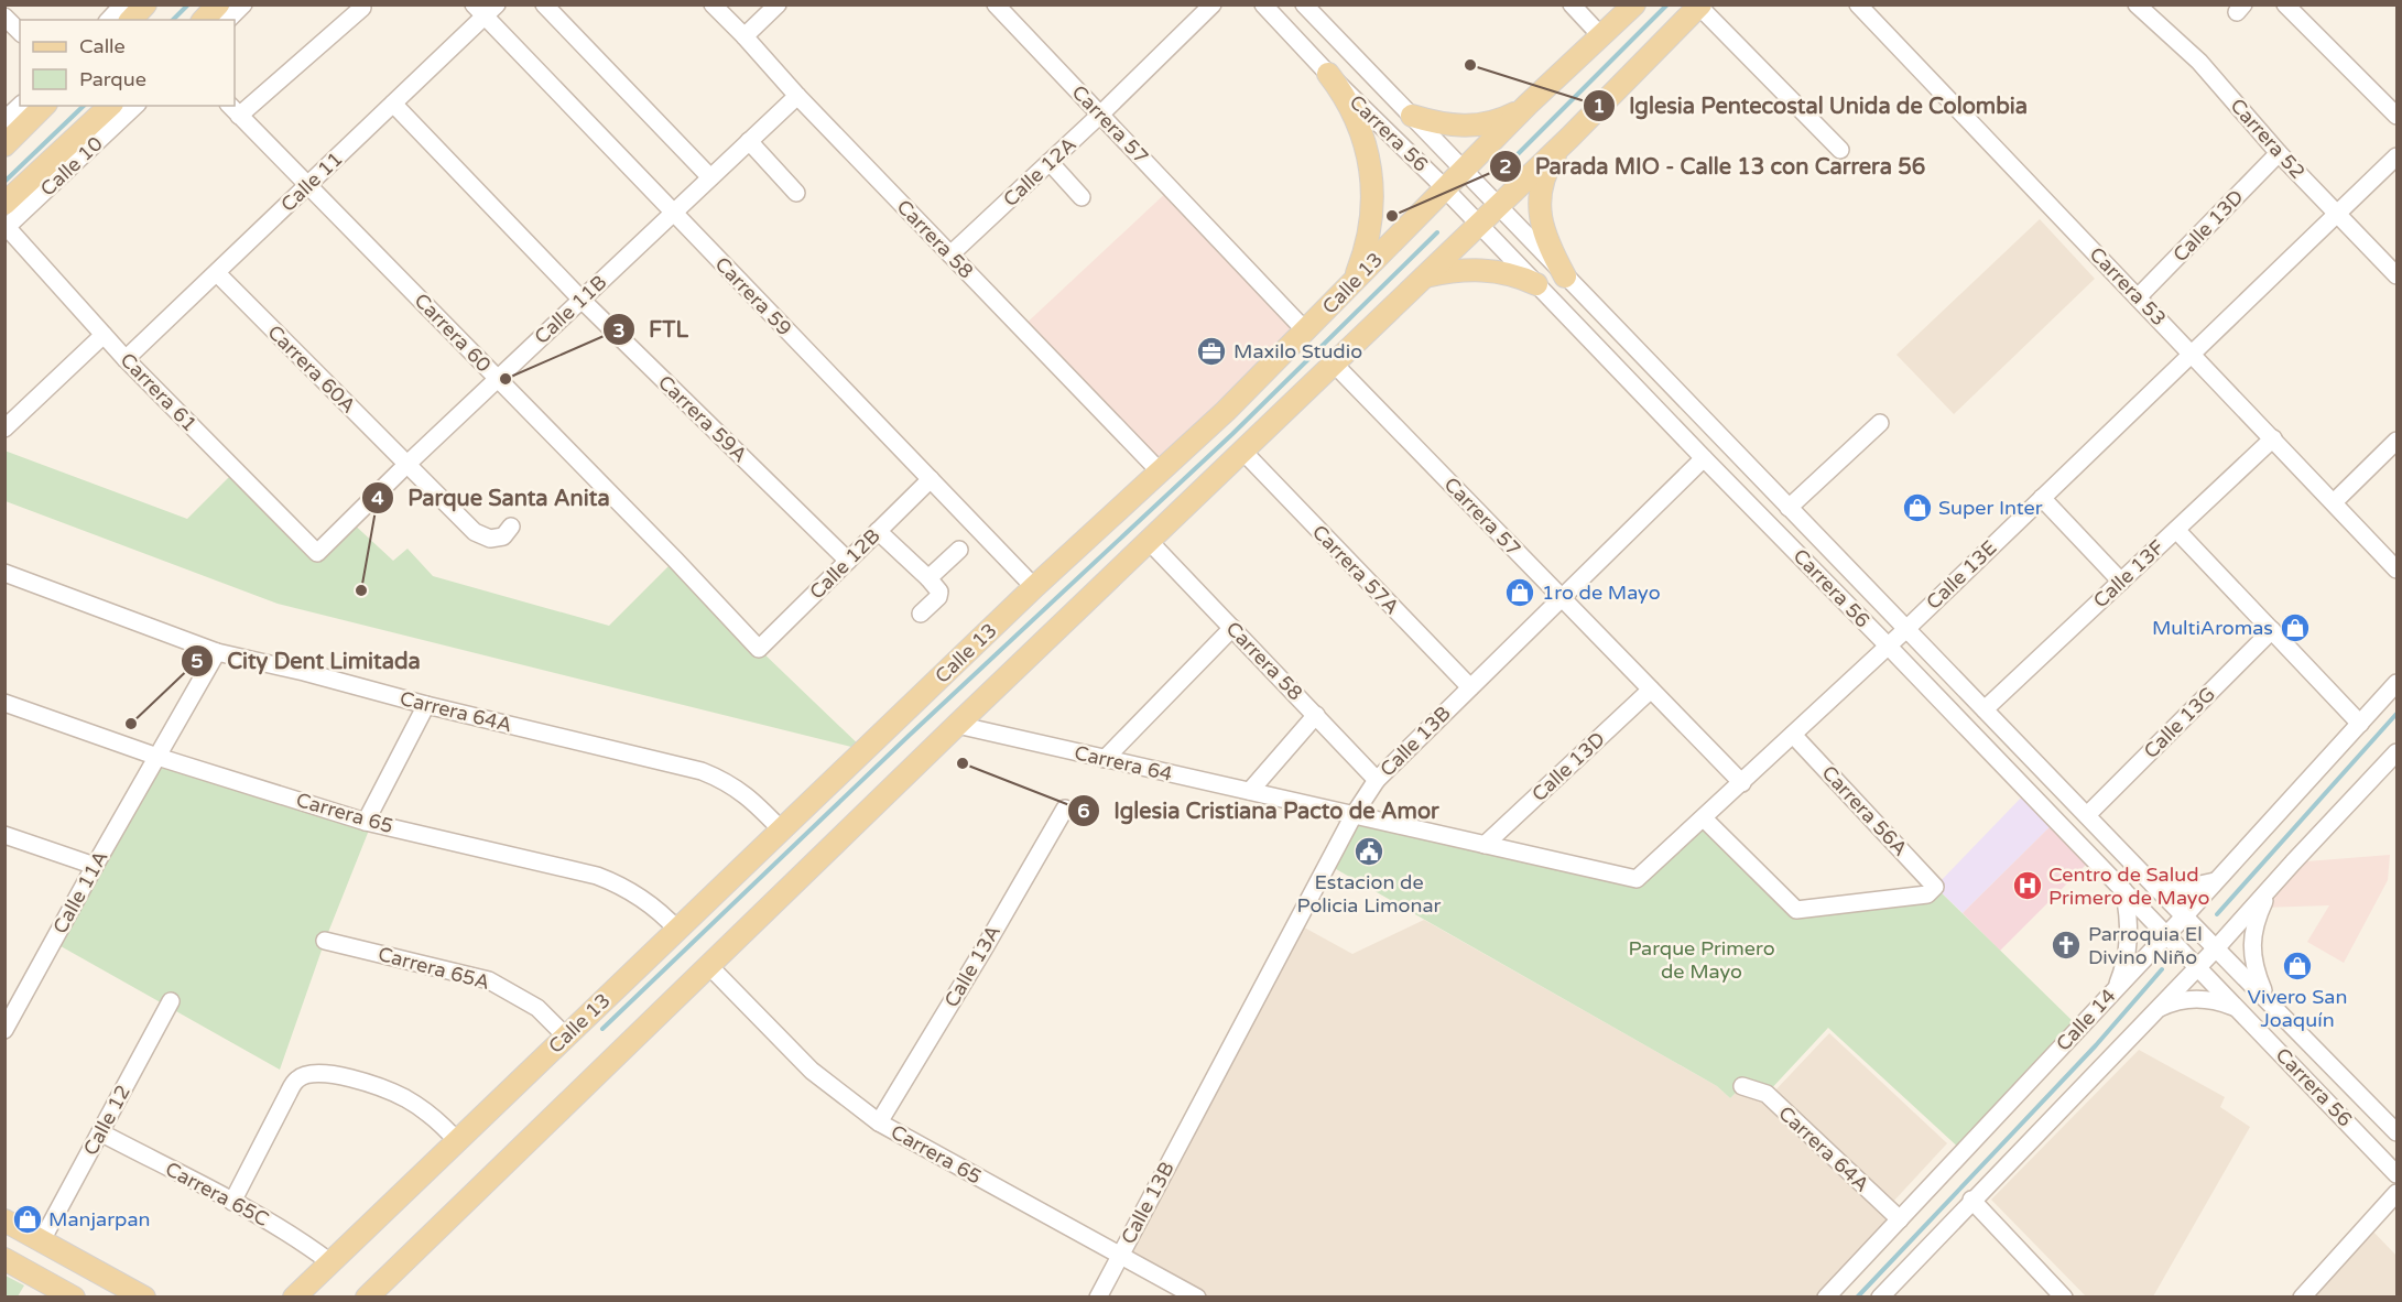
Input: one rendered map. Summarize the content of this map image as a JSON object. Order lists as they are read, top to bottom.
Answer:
{
  "streets": {
    "main road": ["Calle 10", "Calle 13"],
    "street": [
      "Carrera 57",
      "Carrera 56",
      "Carrera 52",
      "Calle 12A",
      "Calle 11",
      "Calle 13D",
      "Carrera 58",
      "Carrera 53",
      "Carrera 59",
      "Calle 11B",
      "Carrera 60",
      "Carrera 60A",
      "Carrera 61",
      "Carrera 59A",
      "Calle 12B",
      "Carrera 57A",
      "Calle 13F",
      "Calle 13E",
      "Carrera 64A",
      "Calle 13G",
      "Calle 13B",
      "Carrera 64",
      "Carrera 56A",
      "Carrera 65",
      "Calle 11A",
      "Calle 13A",
      "Carrera 65A",
      "Calle 14",
      "Calle 12",
      "Carrera 65C"
    ]
  },
  "crossings": [
    ["Carrera 57", "Calle 12A"],
    ["Carrera 57", "Calle 13D"],
    ["Carrera 57", "Calle 13"],
    ["Carrera 57", "Calle 13E"],
    ["Carrera 57", "Calle 13B"],
    ["Carrera 56", "Calle 13"],
    ["Carrera 56", "Calle 13F"],
    ["Carrera 56", "Calle 13E"],
    ["Carrera 56", "Calle 13G"],
    ["Carrera 56", "Calle 13B"],
    ["Carrera 56", "Calle 14"],
    ["Carrera 52", "Calle 13D"],
    ["Carrera 52", "Calle 13E"],
    ["Calle 10", "Carrera 61"],
    ["Calle 12A", "Carrera 58"],
    ["Calle 11", "Carrera 59"],
    ["Calle 11", "Carrera 60"],
    ["Calle 11", "Carrera 60A"],
    ["Calle 11", "Carrera 61"],
    ["Calle 11", "Carrera 59A"],
    ["Calle 13D", "Carrera 53"],
    ["Calle 13D", "Carrera 64"],
    ["Carrera 58", "Calle 13"],
    ["Carrera 58", "Calle 11B"],
    ["Carrera 58", "Calle 13B"],
    ["Calle 13", "Carrera 59"],
    ["Calle 13", "Carrera 64A"],
    ["Calle 13", "Carrera 65"],
    ["Calle 13", "Carrera 65A"],
    ["Calle 13", "Carrera 65C"],
    ["Carrera 53", "Calle 13F"],
    ["Carrera 53", "Calle 13E"],
    ["Carrera 59", "Calle 11B"],
    ["Carrera 59", "Calle 12B"],
    ["Calle 11B", "Carrera 60"],
    ["Calle 11B", "Carrera 60A"],
    ["Calle 11B", "Carrera 61"],
    ["Calle 11B", "Carrera 59A"],
    ["Carrera 60", "Calle 12B"],
    ["Carrera 59A", "Calle 12B"],
    ["Carrera 57A", "Calle 13B"],
    ["Calle 13E", "Carrera 64"],
    ["Calle 13E", "Carrera 56A"],
    ["Carrera 64A", "Calle 11A"],
    ["Carrera 64A", "Calle 14"],
    ["Calle 13B", "Carrera 64"],
    ["Calle 13B", "Carrera 65"],
    ["Carrera 65", "Calle 11A"],
    ["Carrera 65", "Calle 13A"],
    ["Calle 12", "Carrera 65C"]
  ],
  "parks": ["Parque Primero de Mayo"],
  "places": {
    "other": [
      "Iglesia Pentecostal Unida de Colombia",
      "Parada MIO - Calle 13 con Carrera 56",
      "FTL",
      "Parque Santa Anita",
      "City Dent Limitada",
      "Iglesia Cristiana Pacto de Amor"
    ],
    "office": ["Maxilo Studio"],
    "shop": [
      "Super Inter",
      "1ro de Mayo",
      "MultiAromas",
      "Vivero San Joaquín",
      "Manjarpan"
    ],
    "public building": ["Estacion de Policia Limonar"],
    "hospital": ["Centro de Salud Primero de Mayo"],
    "church": ["Parroquia El Divino Niño"]
  },
  "legend": ["Calle", "Parque"]
}
